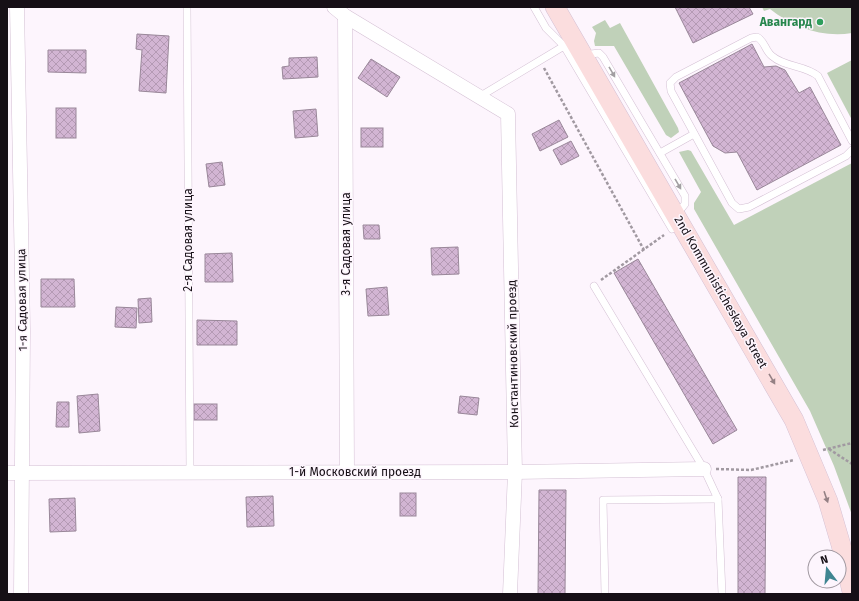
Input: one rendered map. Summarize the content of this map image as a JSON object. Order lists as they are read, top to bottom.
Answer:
{
  "streets": {
    "street": [
      "3-я Садовая улица",
      "2nd Kommunisticheskaya Street",
      "1-я Садовая улица",
      "Константиновский проезд",
      "1-й Московский проезд"
    ],
    "lane": ["2-я Садовая улица"]
  },
  "crossings": [
    ["2-я Садовая улица", "1-й Московский проезд"],
    ["3-я Садовая улица", "1-й Московский проезд"],
    ["1-я Садовая улица", "1-й Московский проезд"],
    ["Константиновский проезд", "1-й Московский проезд"]
  ],
  "one_way": ["2nd Kommunisticheskaya Street"],
  "places": ["Авангард"],
  "north": "top"
}
